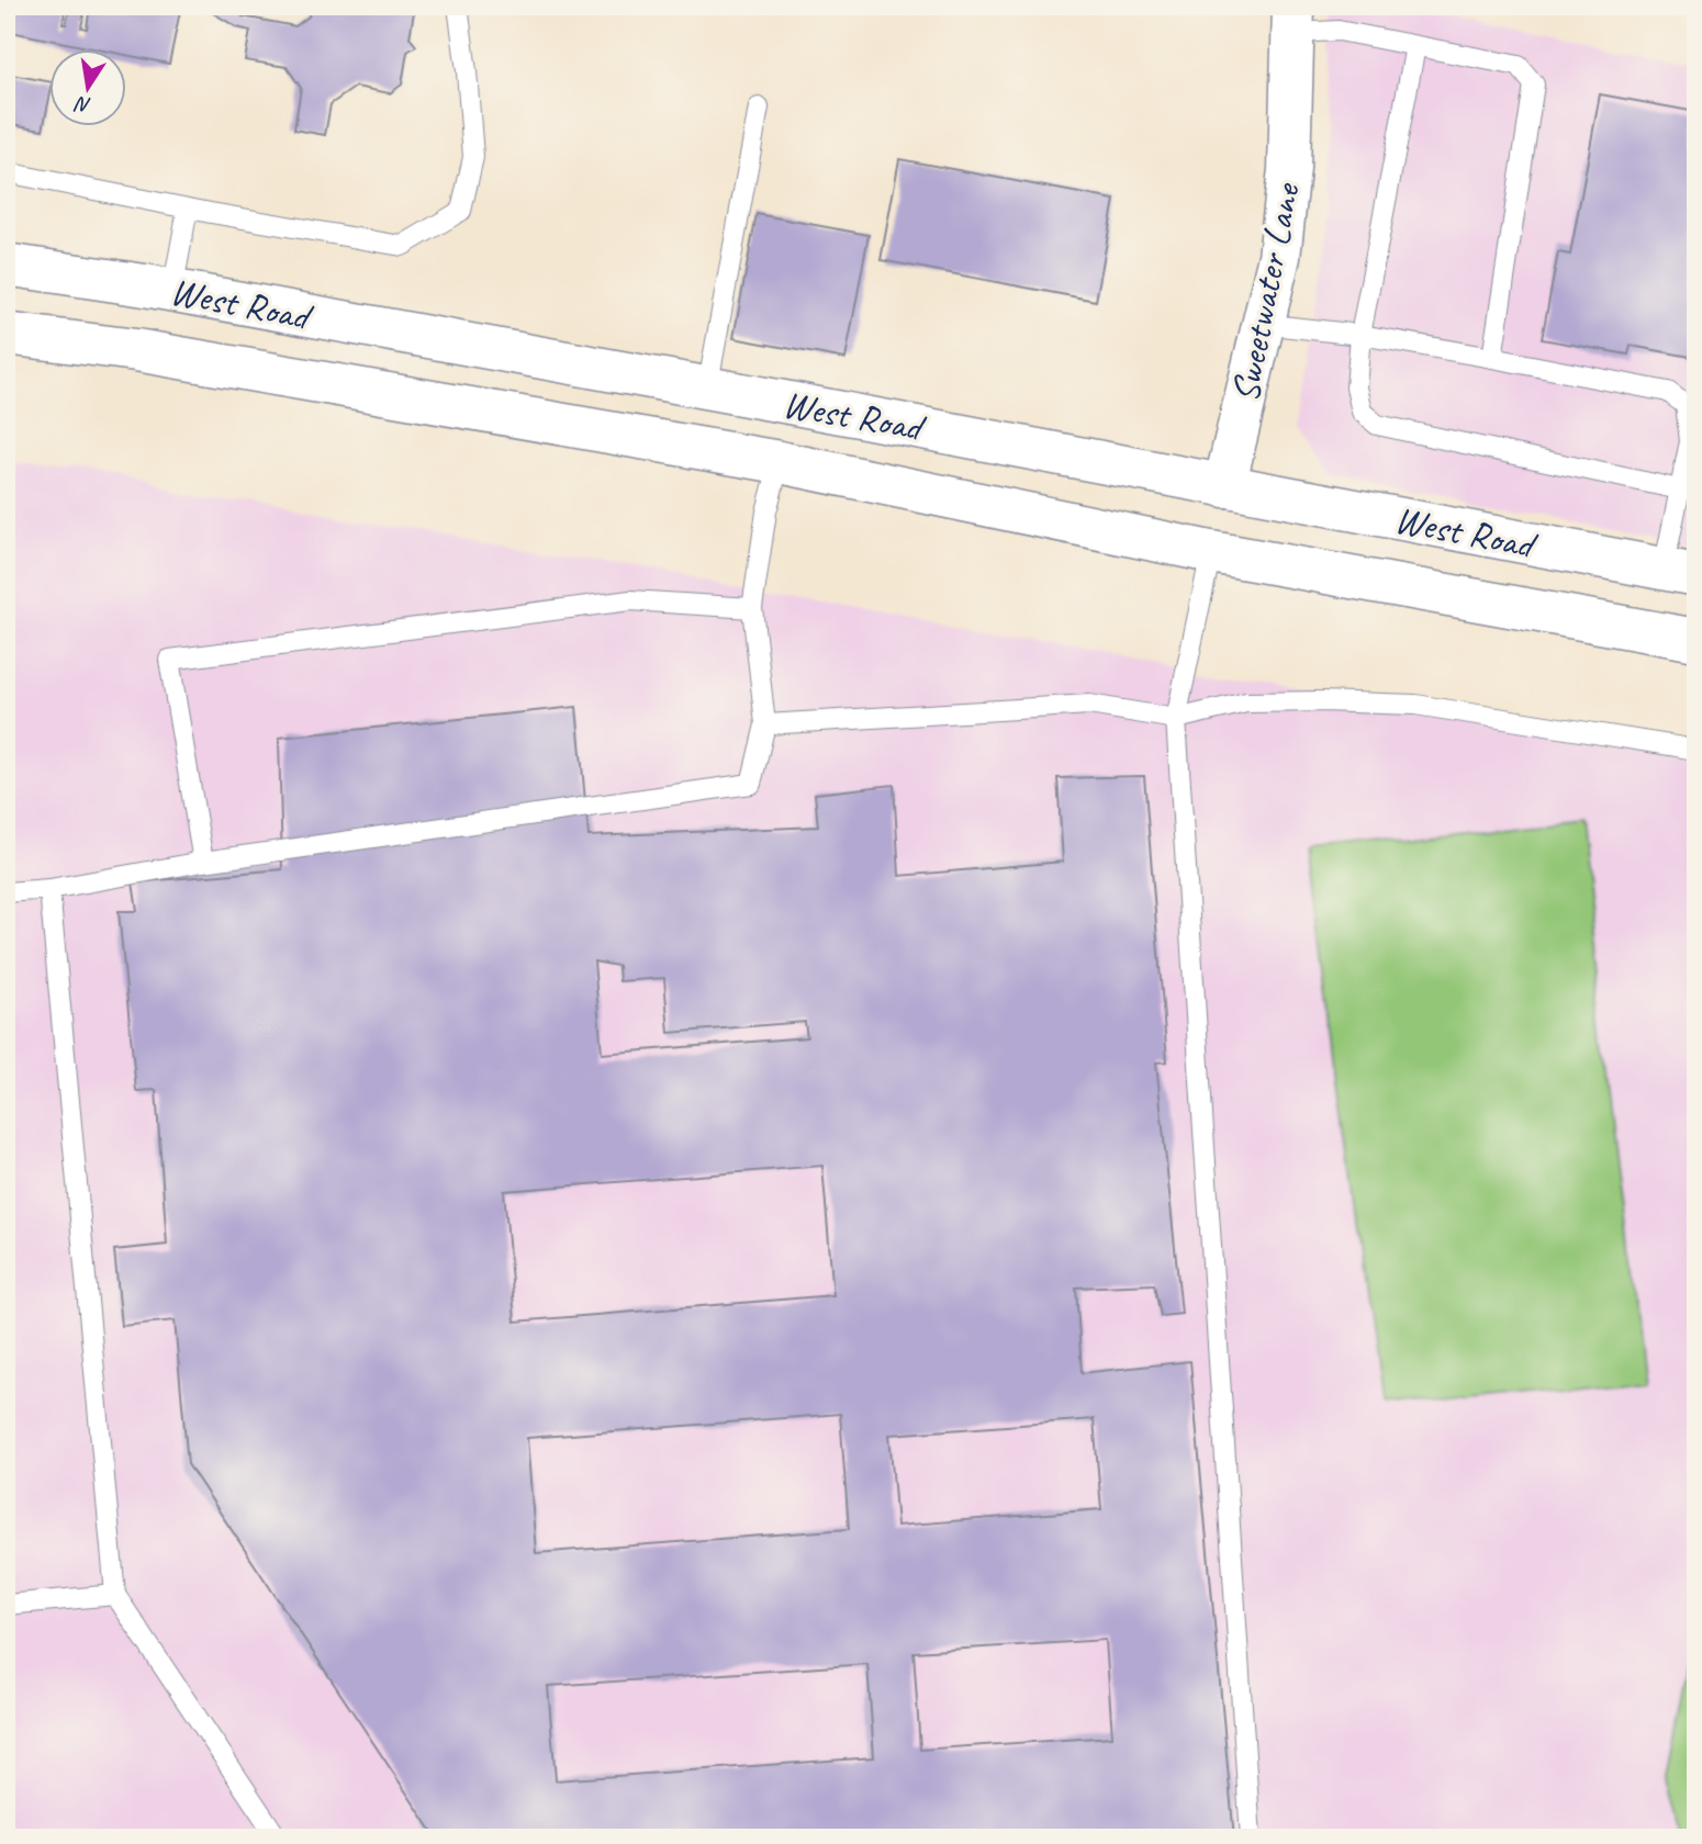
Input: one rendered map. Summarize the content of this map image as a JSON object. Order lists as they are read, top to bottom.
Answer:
{
  "streets": {
    "main road": ["Sweetwater Lane", "West Road"]
  },
  "crossings": [
    ["Sweetwater Lane", "West Road"]
  ],
  "north": "bottom"
}
